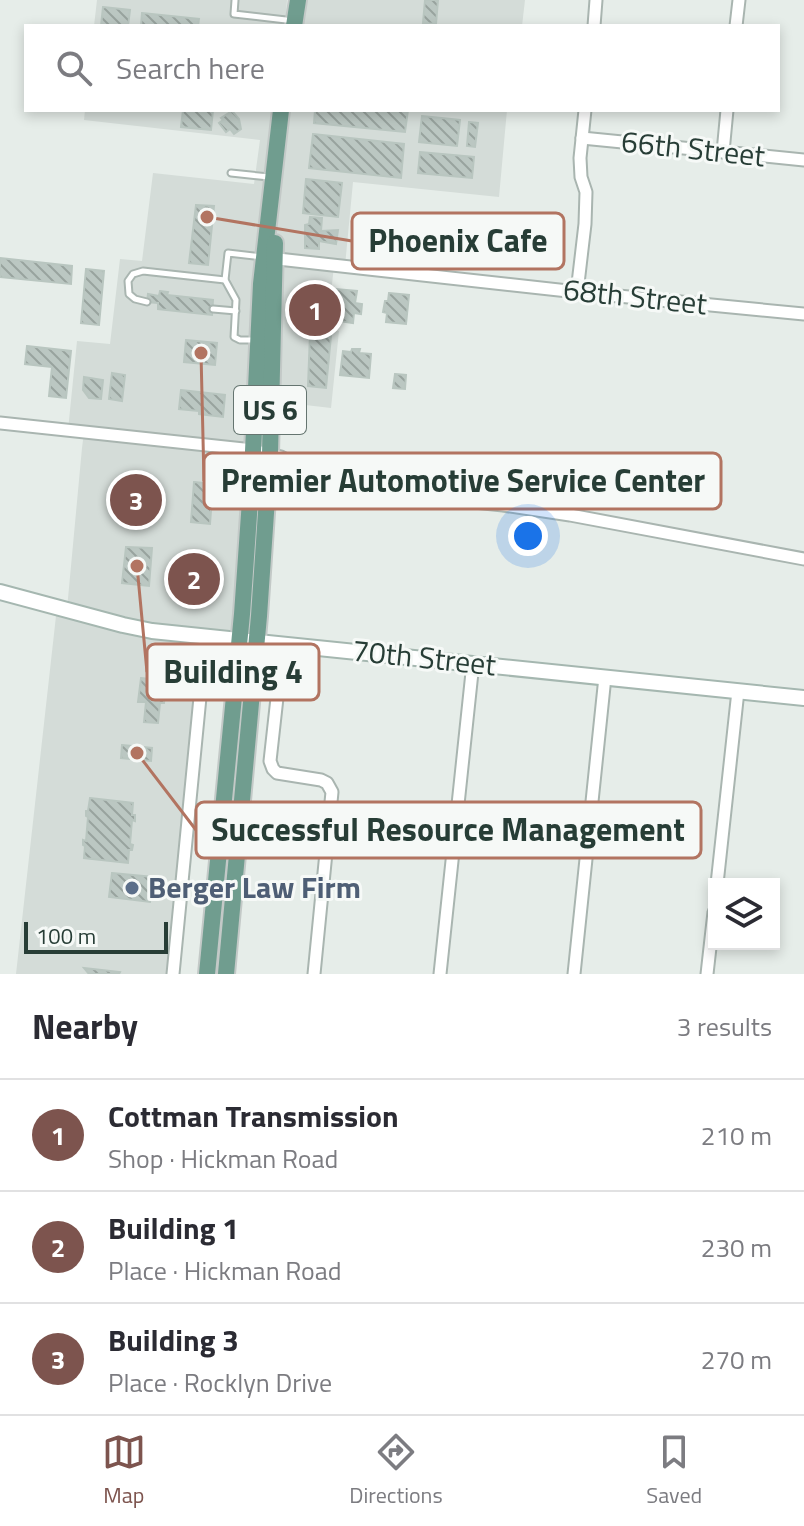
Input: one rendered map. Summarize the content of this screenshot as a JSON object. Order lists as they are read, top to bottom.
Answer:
{
  "streets": {
    "main road": ["US 6"],
    "street": ["66th Street", "68th Street", "70th Street"]
  },
  "crossings": [
    ["68th Street", "US 6"],
    ["US 6", "70th Street"]
  ],
  "places": [
    "Phoenix Cafe",
    "Premier Automotive Service Center",
    "Building 4",
    "Successful Resource Management",
    "Berger Law Firm"
  ],
  "scale_bar": "100 m",
  "page": {
    "search": "Search here",
    "pins": ["1", "3", "2"],
    "scale": "100 m",
    "heading": ["Nearby", "3 results"],
    "list": [
      {
        "mark": "1",
        "name": "Cottman Transmission",
        "note": "Shop · Hickman Road",
        "value": "210 m"
      },
      {
        "mark": "2",
        "name": "Building 1",
        "note": "Place · Hickman Road",
        "value": "230 m"
      },
      {
        "mark": "3",
        "name": "Building 3",
        "note": "Place · Rocklyn Drive",
        "value": "270 m"
      }
    ],
    "nav": ["Map", "Directions", "Saved"]
  }
}
